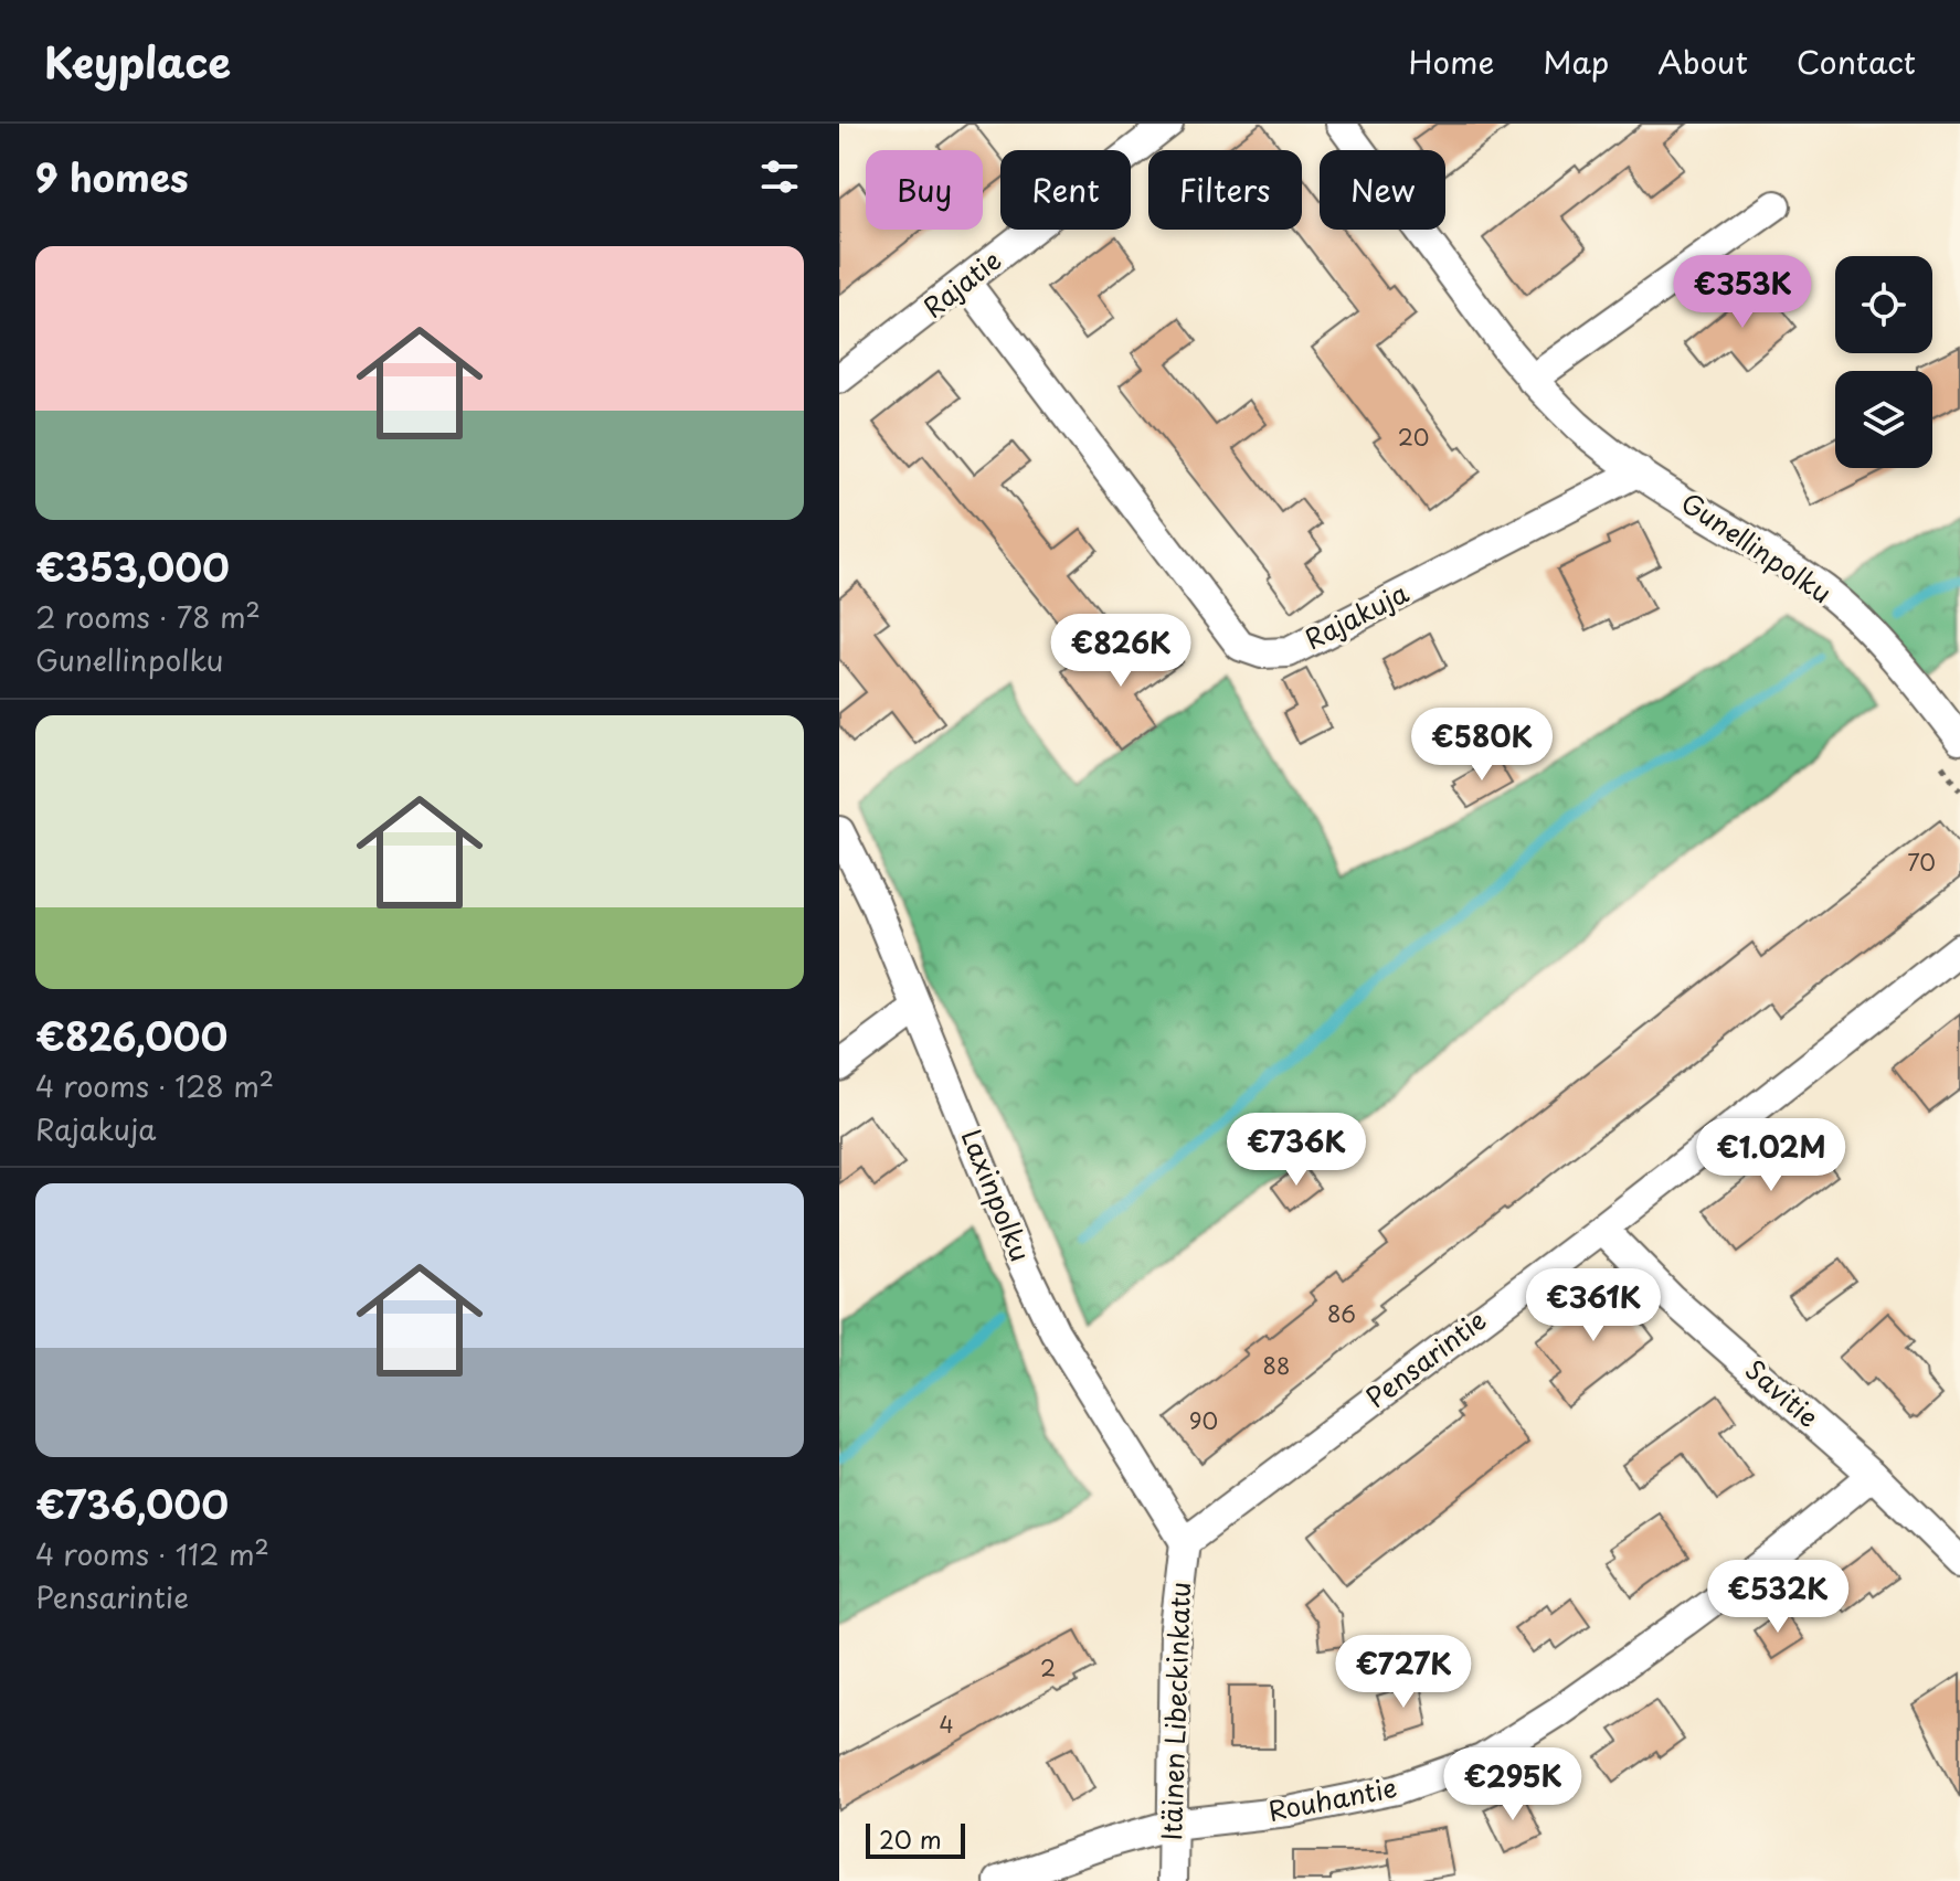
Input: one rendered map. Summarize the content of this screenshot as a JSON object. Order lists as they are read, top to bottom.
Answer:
{
  "streets": {
    "street": [
      "Rajatie",
      "Gunellinpolku",
      "Rajakuja",
      "Laxinpolku",
      "Pensarintie",
      "Savitie",
      "Itäinen Libeckinkatu",
      "Rouhantie"
    ]
  },
  "crossings": [
    ["Rajatie", "Rajakuja"],
    ["Gunellinpolku", "Rajakuja"],
    ["Laxinpolku", "Pensarintie"],
    ["Laxinpolku", "Itäinen Libeckinkatu"],
    ["Pensarintie", "Savitie"],
    ["Pensarintie", "Itäinen Libeckinkatu"],
    ["Savitie", "Rouhantie"],
    ["Itäinen Libeckinkatu", "Rouhantie"]
  ],
  "house_numbers": [
    "20",
    "70",
    "86",
    "88",
    "90",
    "2",
    "4"
  ],
  "scale_bar": "20 m",
  "page": {
    "header": "Keyplace",
    "nav": [
      "Home",
      "Map",
      "About",
      "Contact"
    ],
    "heading": "9 homes",
    "chip": [
      "Buy",
      "Rent",
      "Filters",
      "New"
    ],
    "list": [
      {
        "name": "€353,000",
        "note": "2 rooms · 78 m² · Gunellinpolku"
      },
      {
        "name": "€826,000",
        "note": "4 rooms · 128 m² · Rajakuja"
      },
      {
        "name": "€736,000",
        "note": "4 rooms · 112 m² · Pensarintie"
      }
    ],
    "price": [
      "€353K",
      "€826K",
      "€580K",
      "€736K",
      "€1.02M",
      "€361K",
      "€532K",
      "€727K",
      "€295K"
    ],
    "scale": "20 m"
  }
}
